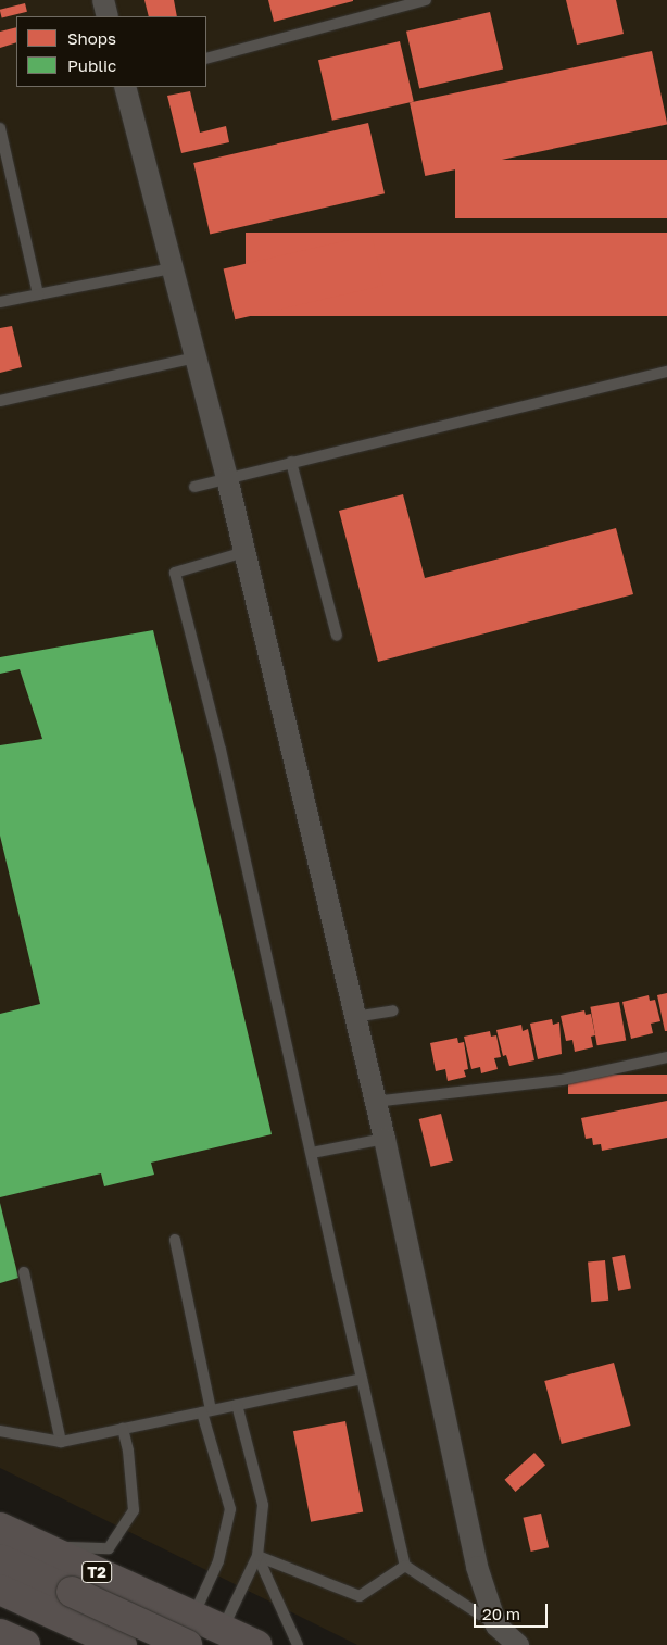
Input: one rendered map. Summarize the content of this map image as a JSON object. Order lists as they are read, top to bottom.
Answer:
{
  "streets": {
    "main road": ["T2"]
  },
  "legend": ["Shops", "Public"],
  "scale_bar": "20 m"
}
